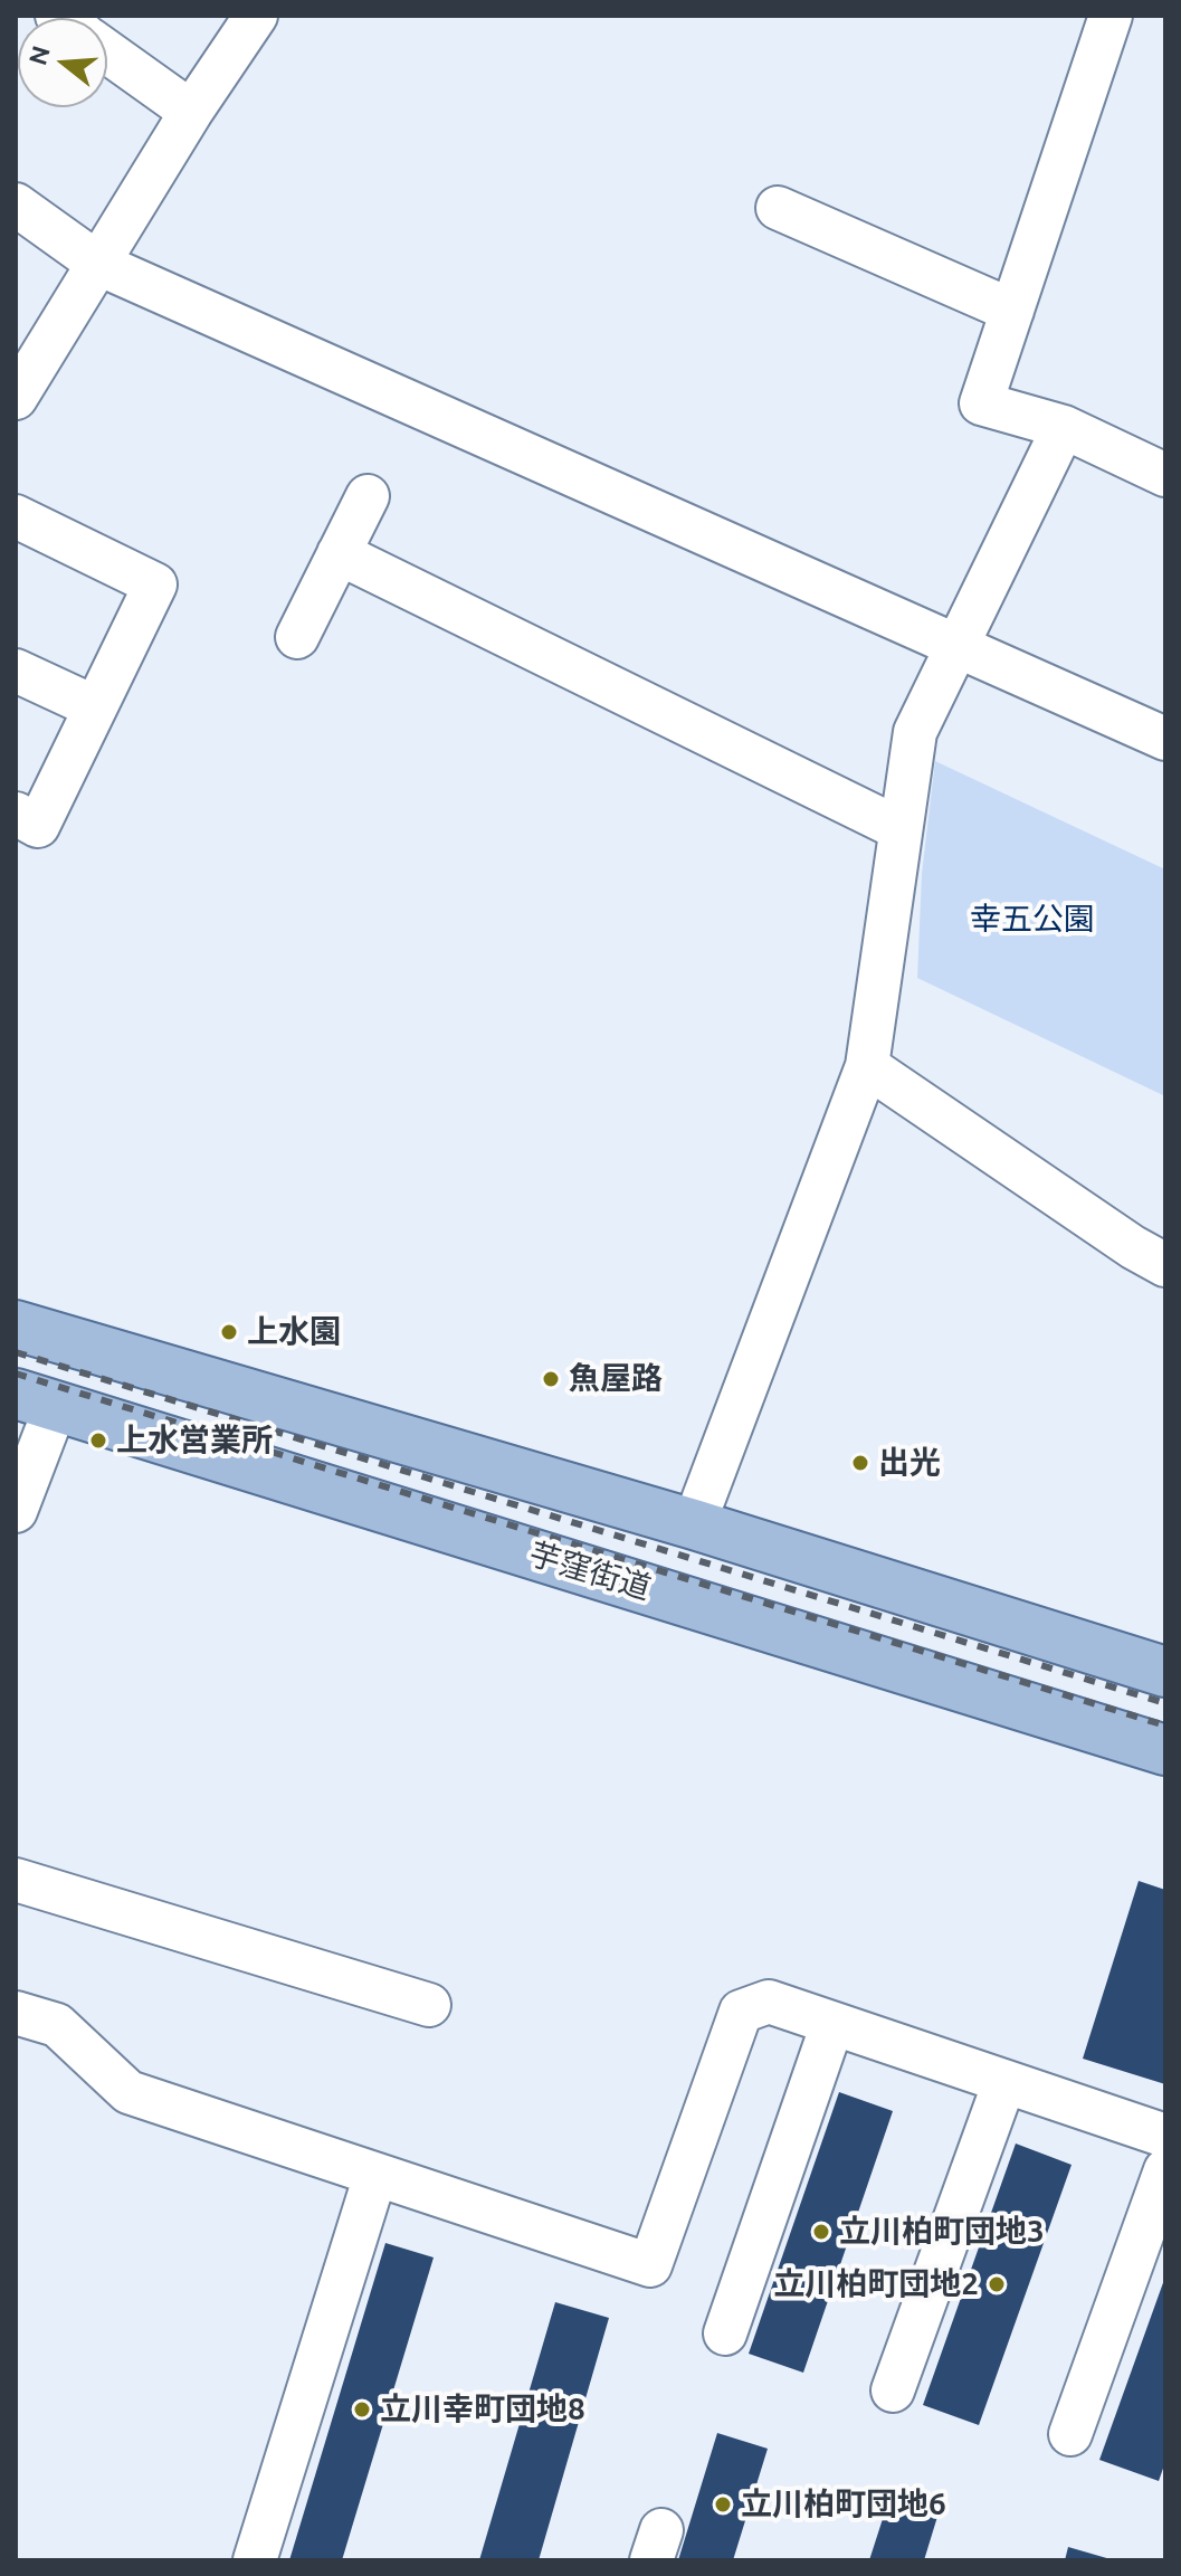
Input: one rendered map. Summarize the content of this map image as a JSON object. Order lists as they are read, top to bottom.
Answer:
{
  "streets": {
    "main road": ["芋窪街道"]
  },
  "parks": ["幸五公園"],
  "places": [
    "上水園",
    "魚屋路",
    "上水営業所",
    "出光",
    "立川柏町団地3",
    "立川柏町団地2",
    "立川幸町団地8",
    "立川柏町団地6"
  ],
  "north": "left"
}
